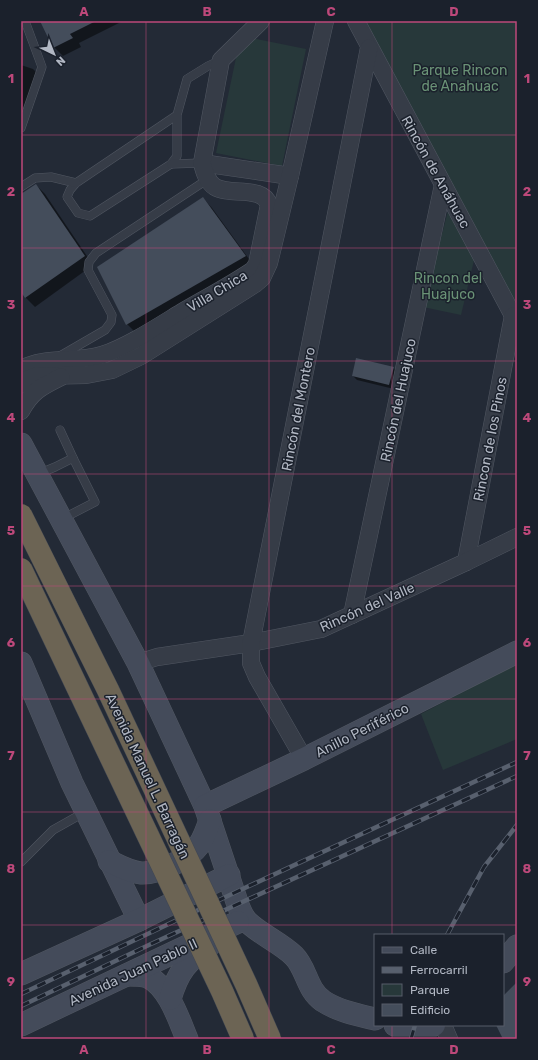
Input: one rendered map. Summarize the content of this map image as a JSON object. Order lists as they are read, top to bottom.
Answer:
{
  "streets": {
    "highway": ["Avenida Manuel L. Barragán"],
    "street": [
      "Rincón de Anáhuac",
      "Villa Chica",
      "Rincón del Huajuco",
      "Rincón del Montero",
      "Rincon de los Pinos",
      "Rincón del Valle",
      "Anillo Periférico",
      "Avenida Juan Pablo II"
    ]
  },
  "crossings": [
    ["Rincón de Anáhuac", "Rincón del Huajuco"],
    ["Rincón de Anáhuac", "Rincón del Montero"],
    ["Rincón de Anáhuac", "Rincon de los Pinos"],
    ["Rincón del Huajuco", "Rincón del Valle"],
    ["Rincón del Montero", "Rincón del Valle"],
    ["Rincón del Montero", "Anillo Periférico"],
    ["Rincon de los Pinos", "Rincón del Valle"]
  ],
  "parks": ["Parque Rincon de Anahuac", "Rincon del Huajuco"],
  "legend": [
    "Calle",
    "Ferrocarril",
    "Parque",
    "Edificio"
  ],
  "north": "bottom right",
  "grid": {
    "columns": [
      "A",
      "B",
      "C",
      "D"
    ],
    "rows": [
      "1",
      "2",
      "3",
      "4",
      "5",
      "6",
      "7",
      "8",
      "9"
    ]
  }
}
